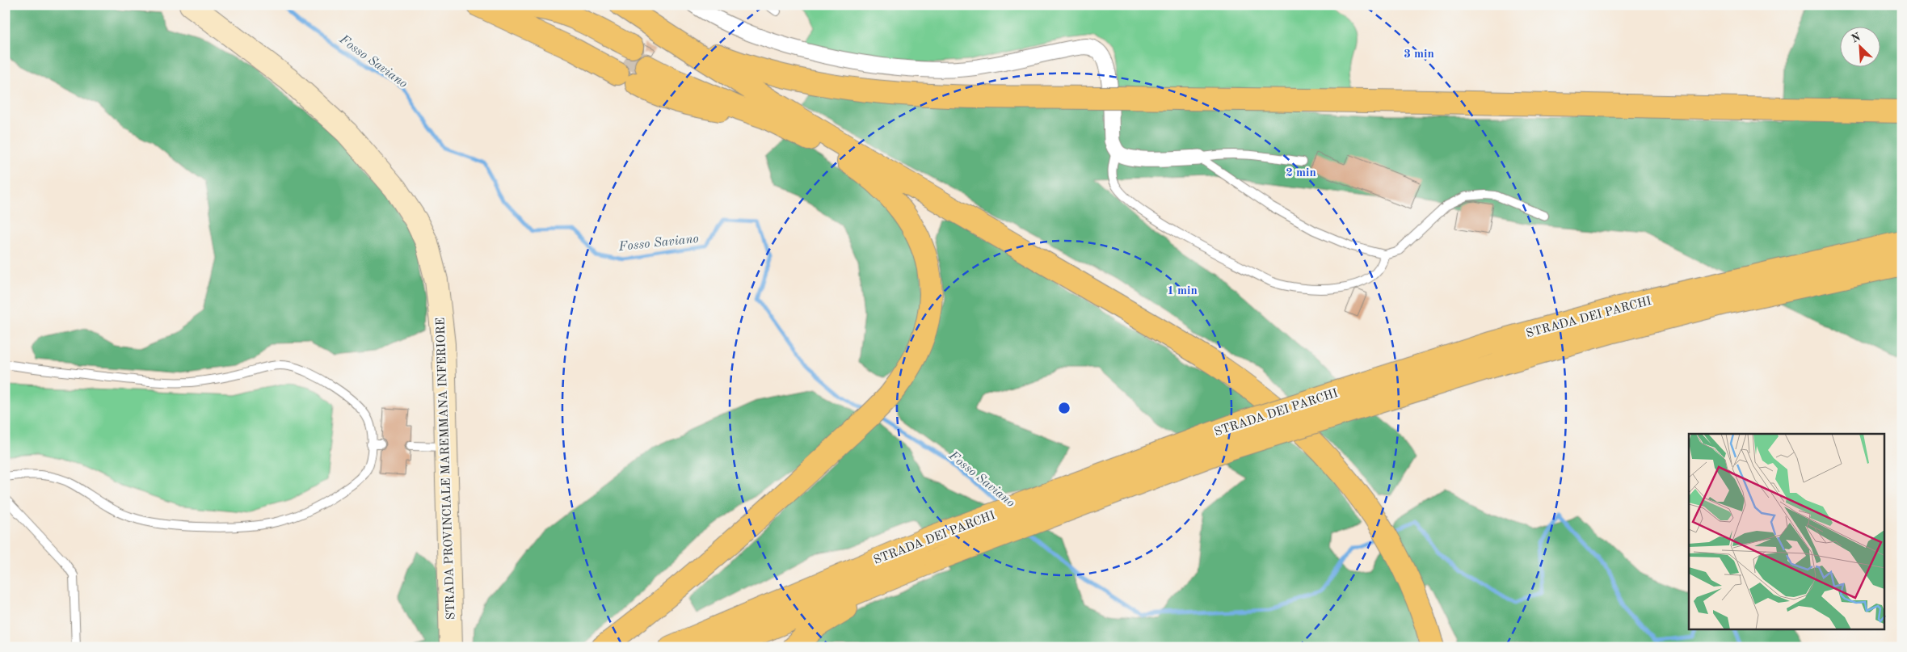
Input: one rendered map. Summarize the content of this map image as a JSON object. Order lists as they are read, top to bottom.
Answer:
{
  "streets": {
    "highway": ["STRADA DEI PARCHI"],
    "main road": ["STRADA PROVINCIALE MAREMMANA INFERIORE"]
  },
  "water": ["Fosso Saviano"],
  "north": "top left",
  "rings": ["3 min", "2 min", "1 min"]
}
